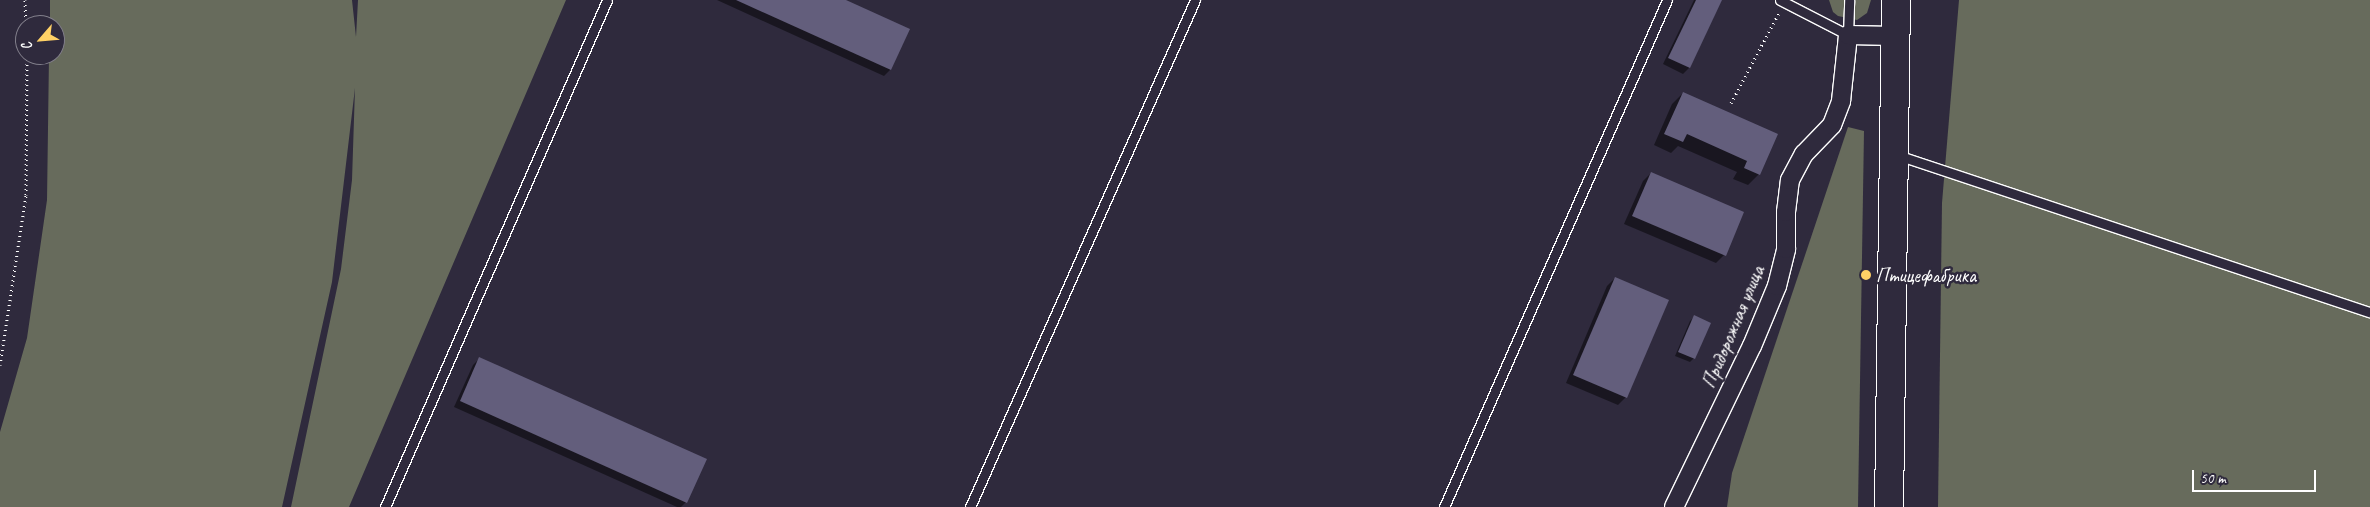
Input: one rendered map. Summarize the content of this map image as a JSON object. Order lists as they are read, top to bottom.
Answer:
{
  "streets": {
    "street": ["Придорожная улица"]
  },
  "places": ["Птицефабрика"],
  "scale_bar": "50 m",
  "north": "bottom left"
}
